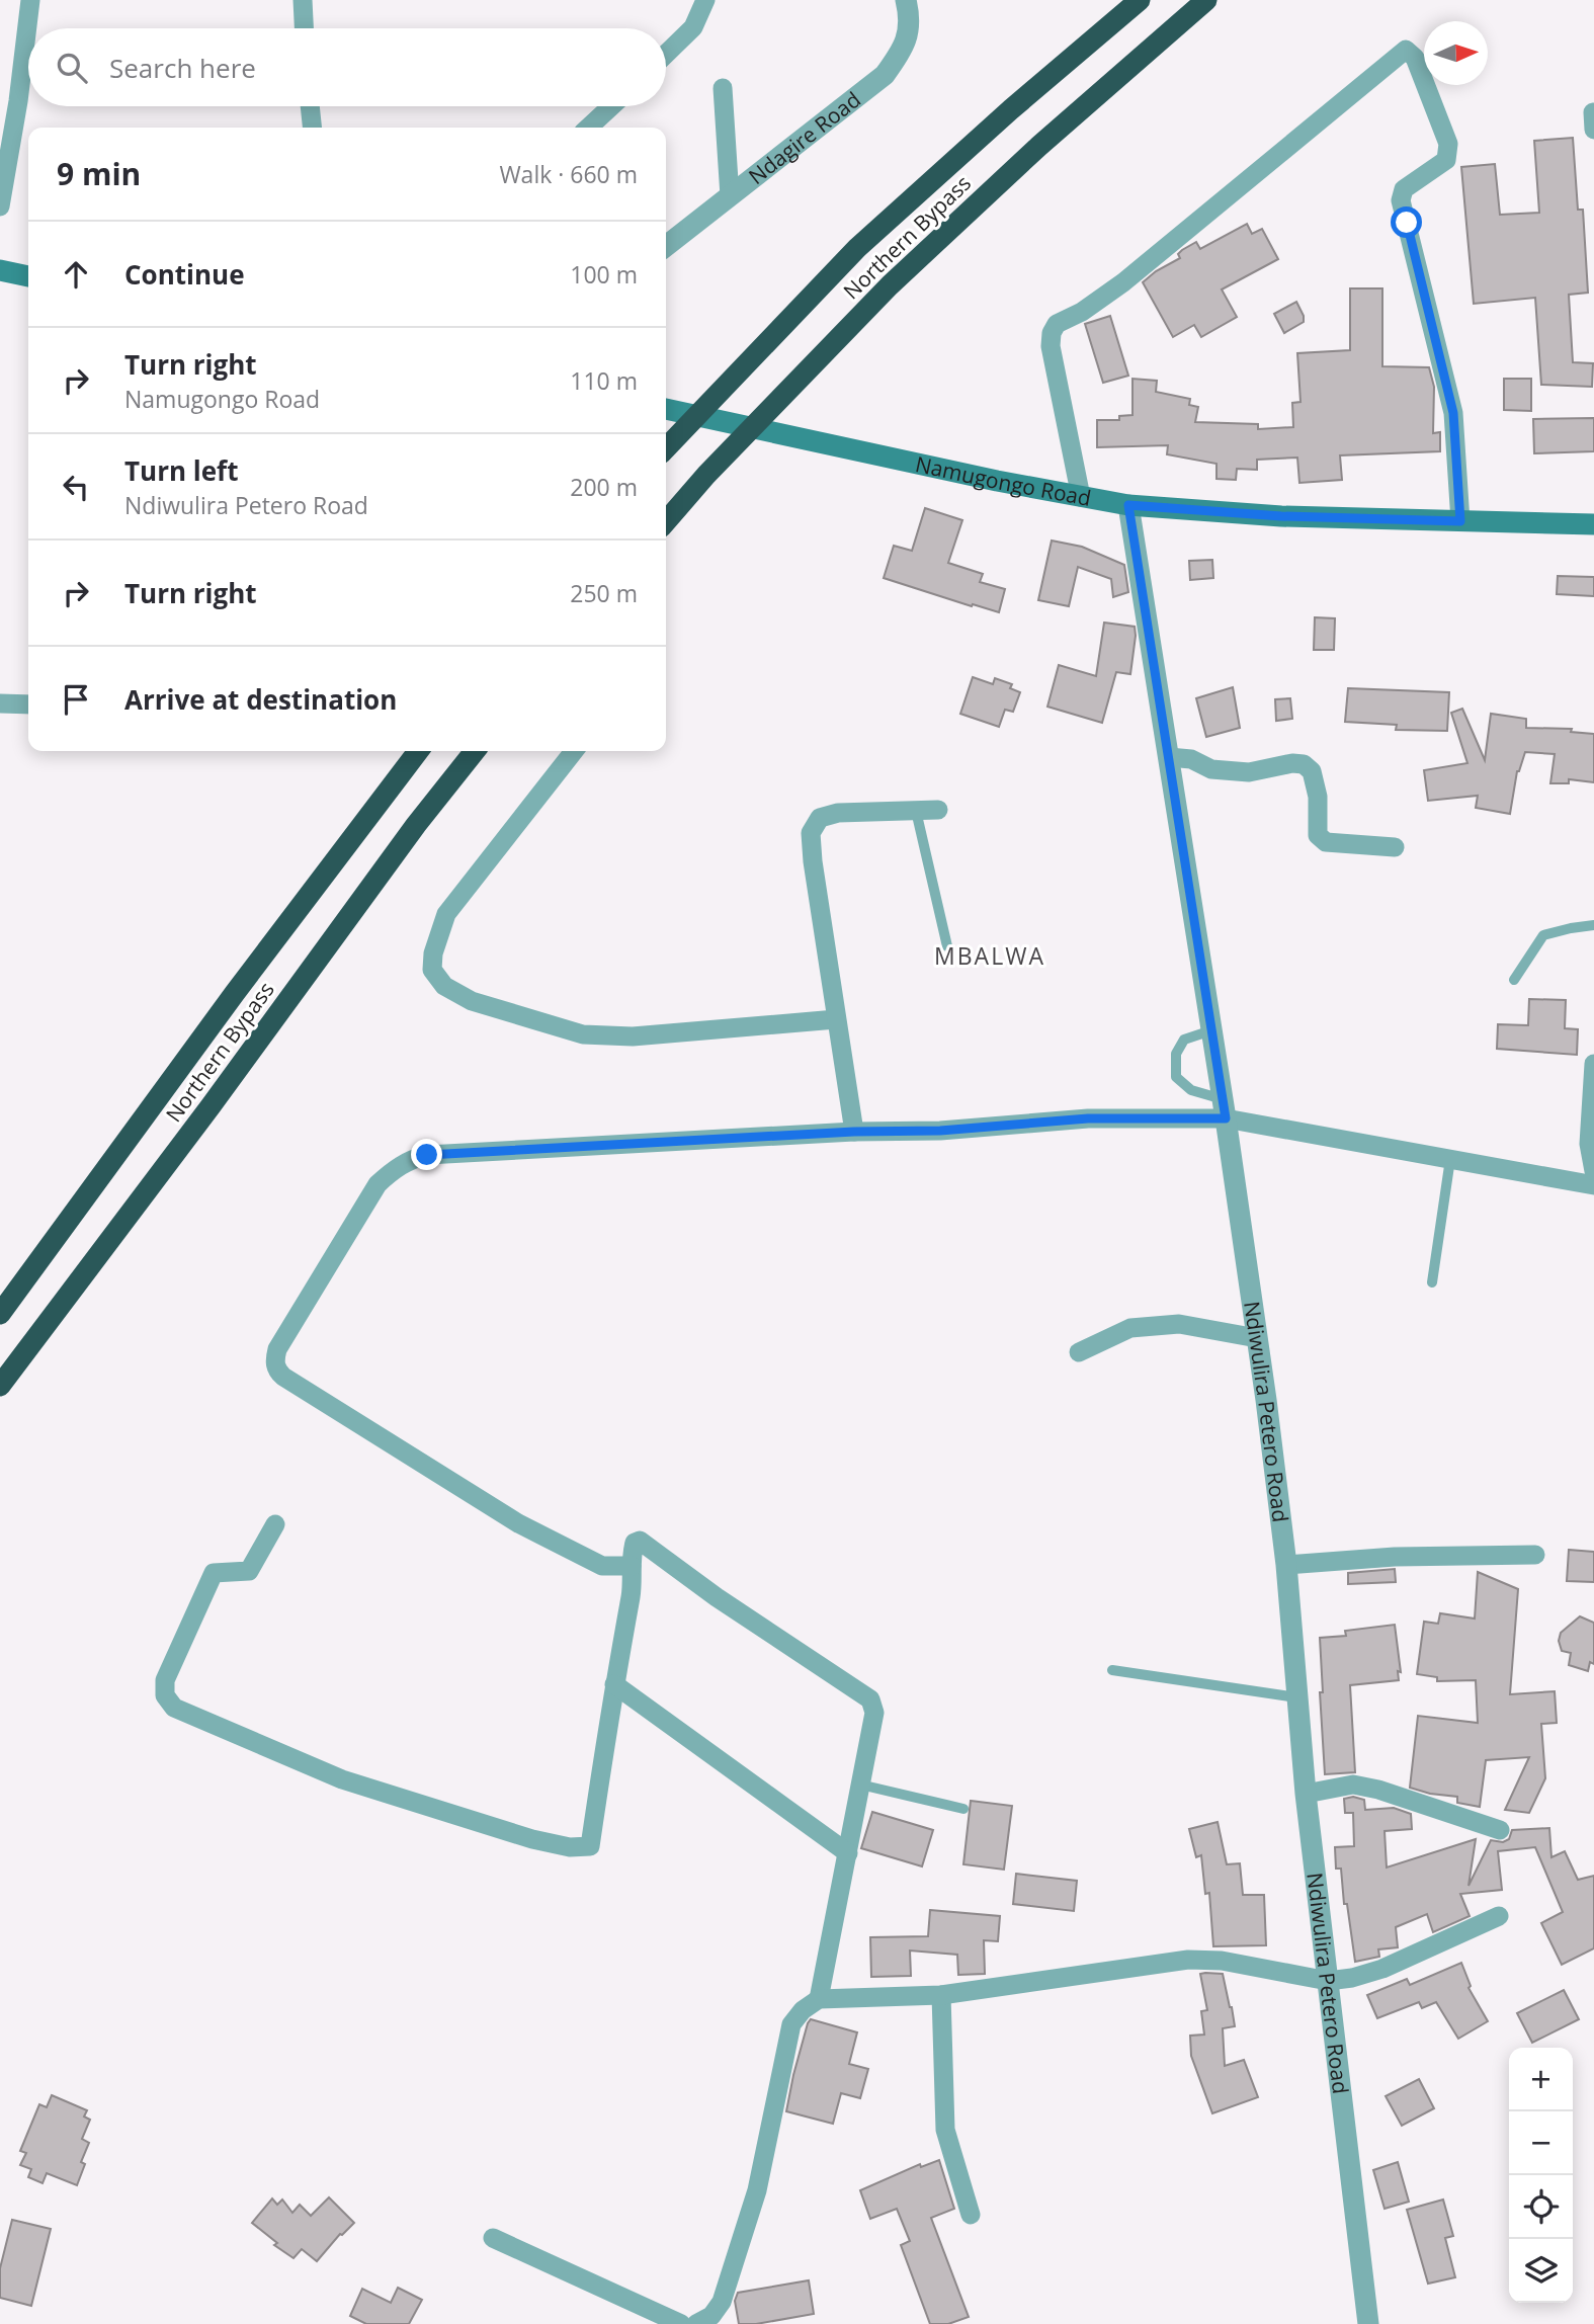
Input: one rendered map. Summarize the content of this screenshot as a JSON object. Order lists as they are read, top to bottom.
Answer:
{
  "streets": {
    "highway": ["Northern Bypass"],
    "main road": ["Namugongo Road"],
    "street": ["Ndagire Road", "Ndiwulira Petero Road"]
  },
  "crossings": [
    ["Namugongo Road", "Ndiwulira Petero Road"]
  ],
  "districts": ["MBALWA"],
  "north": "right",
  "page": {
    "search": "Search here",
    "heading": ["9 min", "Walk · 660 m"],
    "list": [
      ["Continue", "100 m"],
      ["Turn right", "Namugongo Road", "110 m"],
      ["Turn left", "Ndiwulira Petero Road", "200 m"],
      ["Turn right", "250 m"],
      "Arrive at destination"
    ],
    "map_buttons": ["+", "−"]
  }
}
